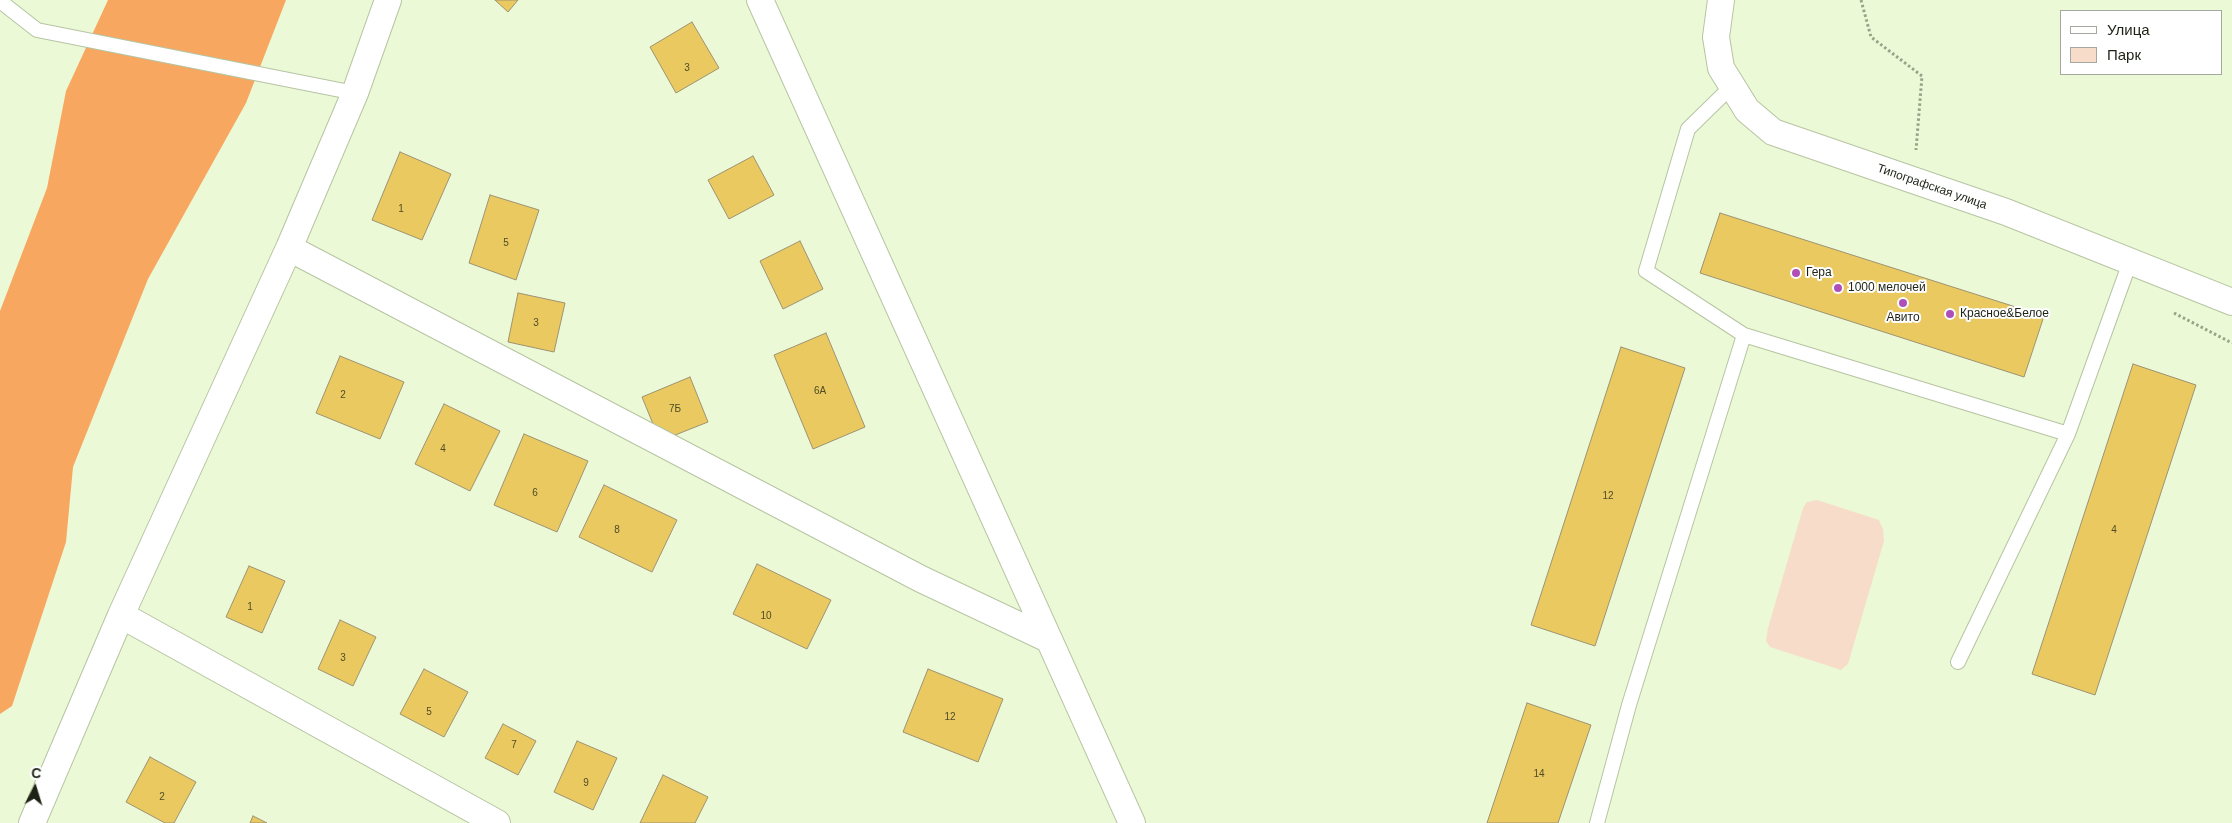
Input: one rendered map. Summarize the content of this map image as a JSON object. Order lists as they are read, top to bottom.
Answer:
{
  "streets": {
    "street": ["Типографская улица"]
  },
  "places": [
    "Гера",
    "1000 мелочей",
    "Авито",
    "Красное&Белое"
  ],
  "house_numbers": [
    "3",
    "1",
    "5",
    "3",
    "6А",
    "2",
    "7Б",
    "4",
    "6",
    "12",
    "8",
    "4",
    "1",
    "10",
    "3",
    "5",
    "12",
    "7",
    "14",
    "9",
    "2"
  ],
  "legend": ["Улица", "Парк"],
  "north": "top"
}
